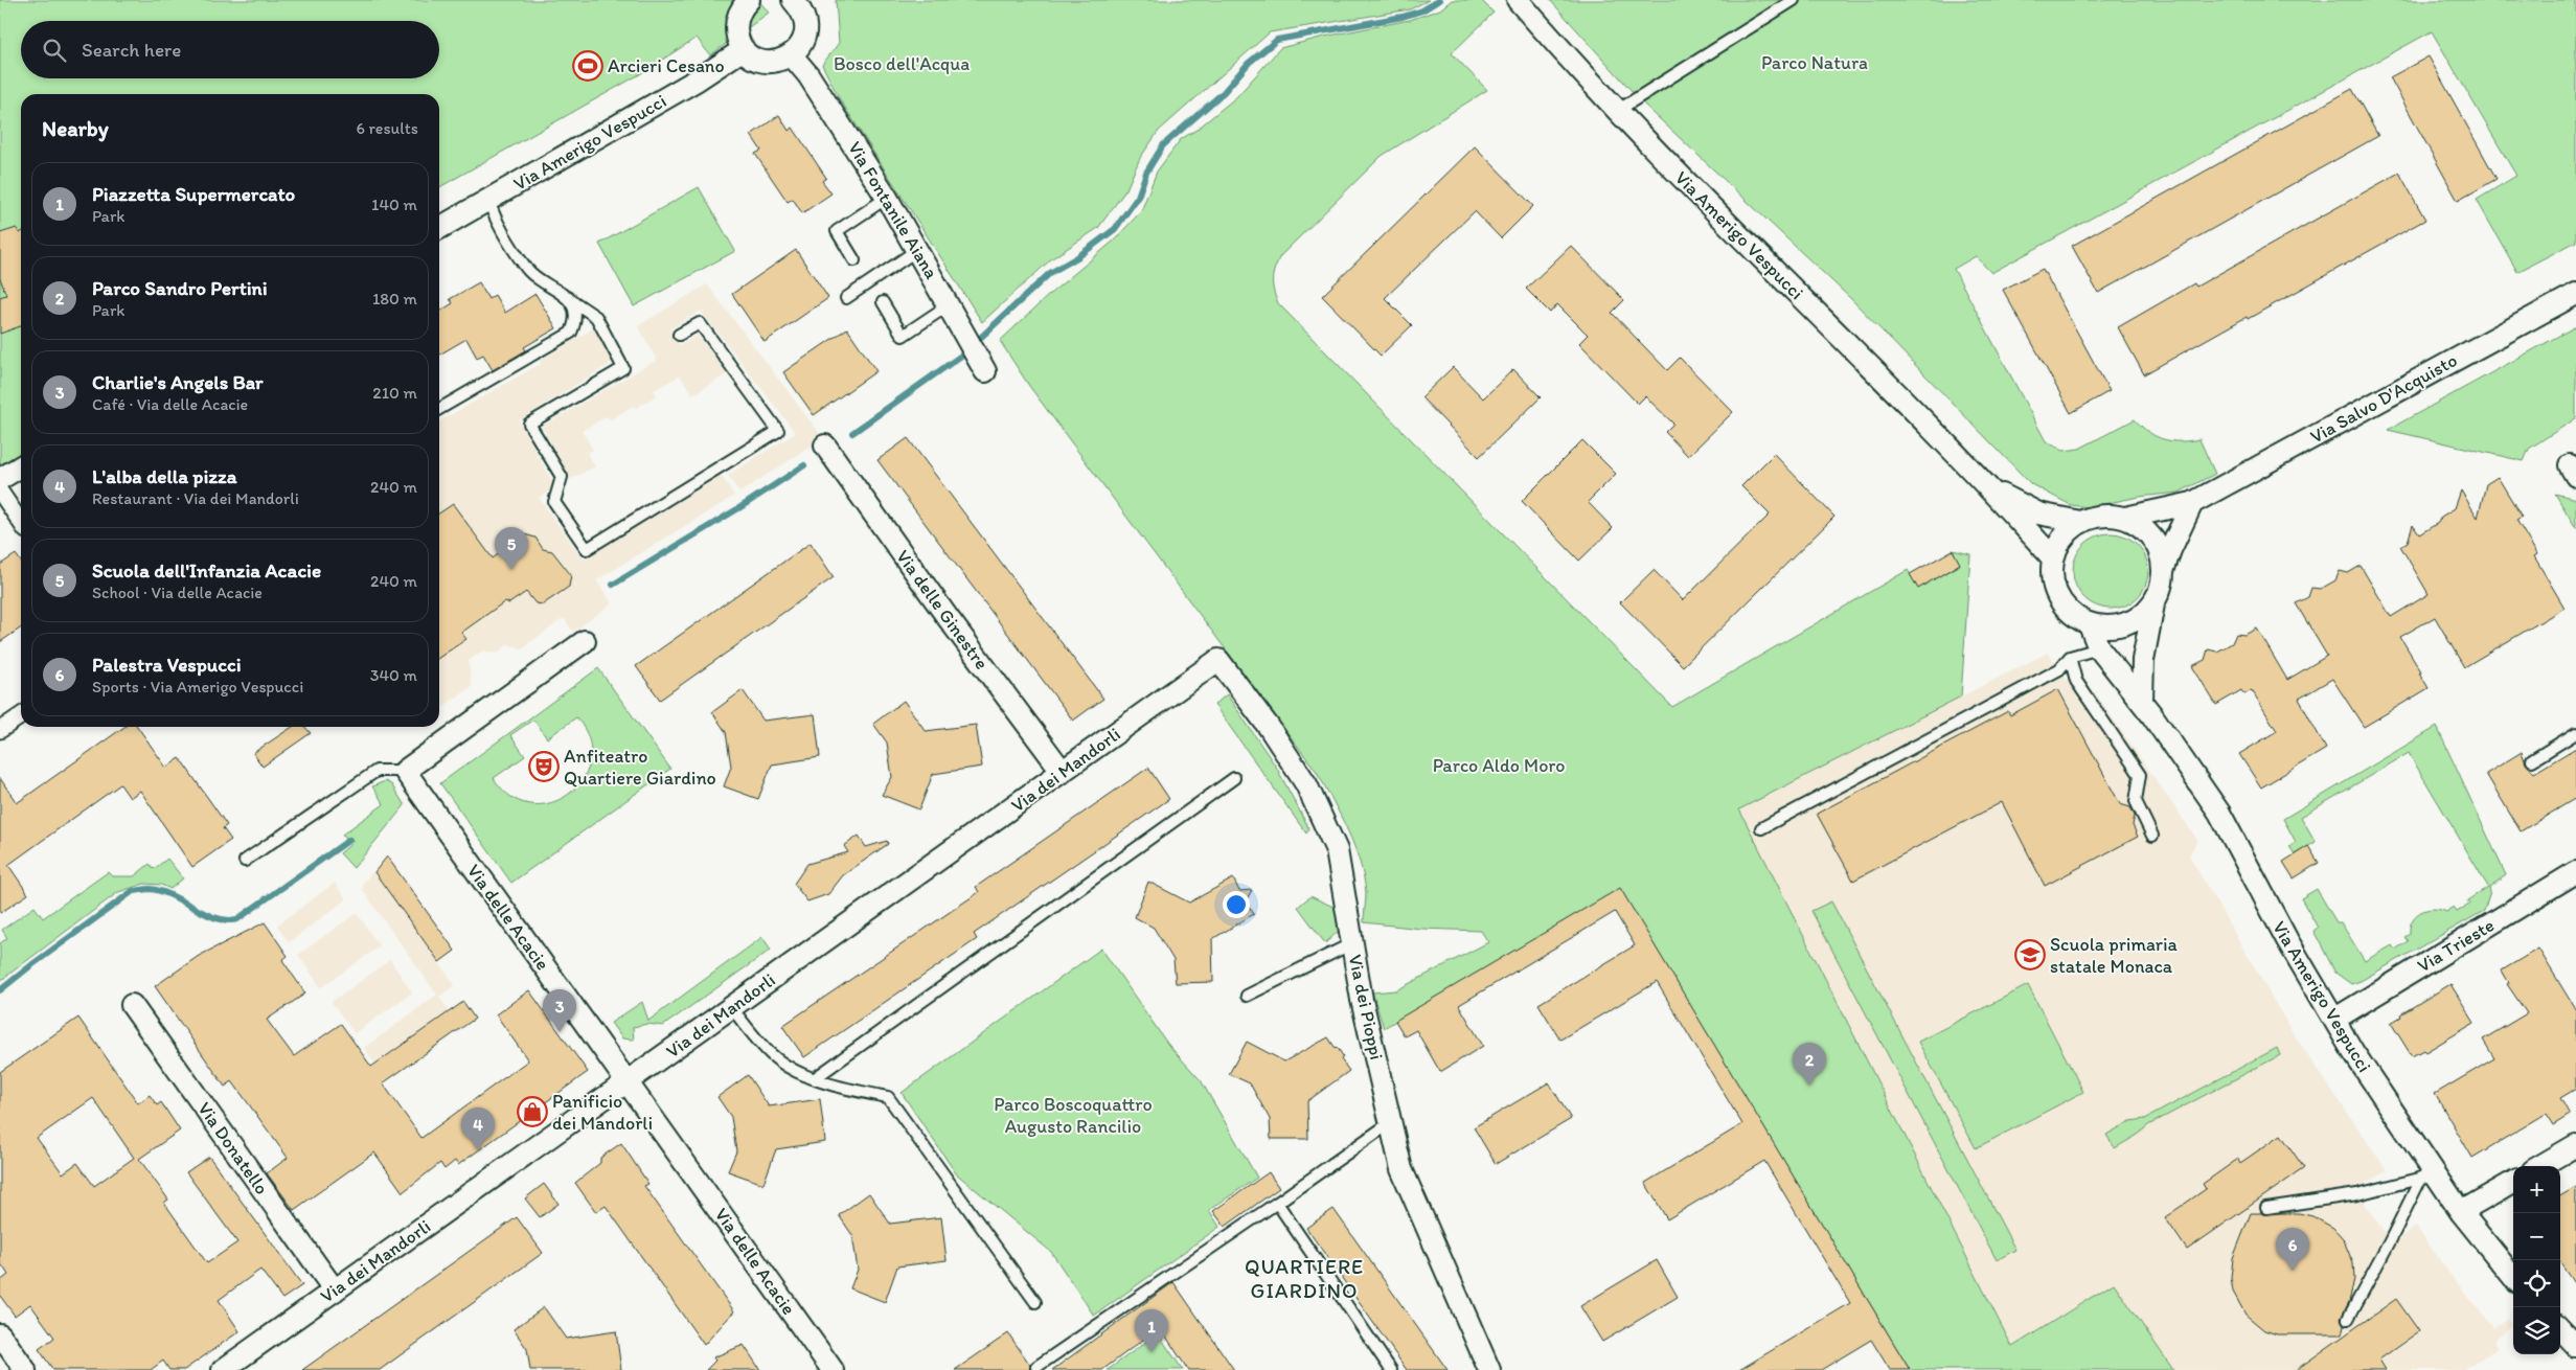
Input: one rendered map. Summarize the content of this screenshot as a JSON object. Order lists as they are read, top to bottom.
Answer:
{
  "streets": {
    "street": [
      "Via Amerigo Vespucci",
      "Via Fontanile Aiana",
      "Via Salvo D'Acquisto",
      "Via delle Ginestre",
      "Via dei Mandorli",
      "Via delle Acacie",
      "Via Trieste",
      "Via dei Pioppi",
      "Via Donatello"
    ]
  },
  "crossings": [
    ["Via Amerigo Vespucci", "Via Salvo D'Acquisto"],
    ["Via Amerigo Vespucci", "Via Trieste"],
    ["Via delle Ginestre", "Via dei Mandorli"],
    ["Via dei Mandorli", "Via delle Acacie"],
    ["Via dei Mandorli", "Via dei Pioppi"],
    ["Via dei Mandorli", "Via Donatello"]
  ],
  "districts": ["QUARTIERE GIARDINO"],
  "parks": [
    "Parco Natura",
    "Bosco dell'Acqua",
    "Parco Aldo Moro",
    "Parco Boscoquattro Augusto Rancilio"
  ],
  "places": {
    "sports": ["Arcieri Cesano"],
    "theatre": ["Anfiteatro Quartiere Giardino"],
    "school or university": ["Scuola primaria statale Monaca"],
    "shop": ["Panificio dei Mandorli"]
  },
  "page": {
    "search": "Search here",
    "heading": ["Nearby", "6 results"],
    "list": [
      {
        "mark": "1",
        "name": "Piazzetta Supermercato",
        "note": "Park",
        "value": "140 m"
      },
      {
        "mark": "2",
        "name": "Parco Sandro Pertini",
        "note": "Park",
        "value": "180 m"
      },
      {
        "mark": "3",
        "name": "Charlie's Angels Bar",
        "note": "Café · Via delle Acacie",
        "value": "210 m"
      },
      {
        "mark": "4",
        "name": "L'alba della pizza",
        "note": "Restaurant · Via dei Mandorli",
        "value": "240 m"
      },
      {
        "mark": "5",
        "name": "Scuola dell'Infanzia Acacie",
        "note": "School · Via delle Acacie",
        "value": "240 m"
      },
      {
        "mark": "6",
        "name": "Palestra Vespucci",
        "note": "Sports · Via Amerigo Vespucci",
        "value": "340 m"
      }
    ],
    "pins": [
      "5",
      "3",
      "2",
      "4",
      "6",
      "1"
    ],
    "map_buttons": ["+", "−"]
  }
}
